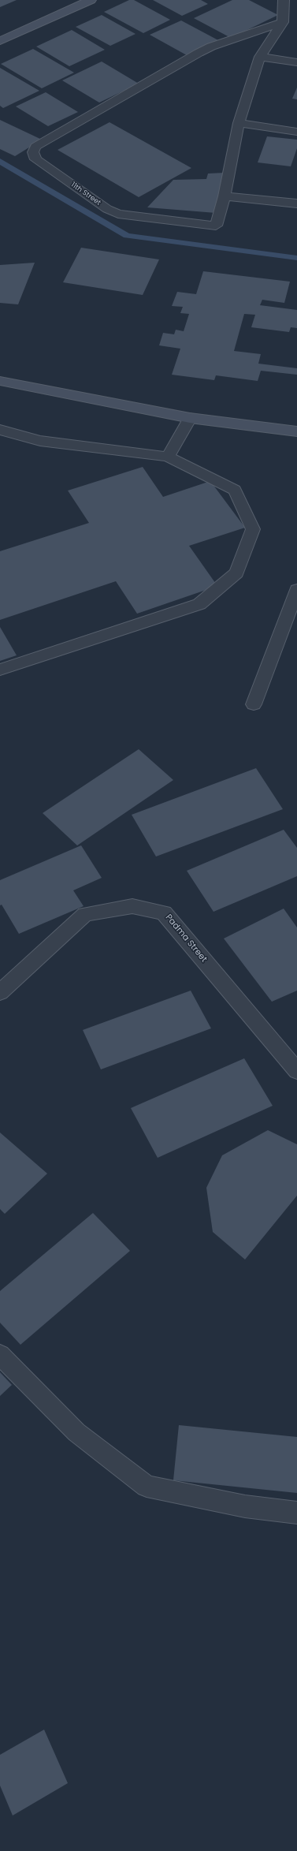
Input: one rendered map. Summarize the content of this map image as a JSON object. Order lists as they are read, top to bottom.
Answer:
{
  "streets": {
    "street": ["11th Street", "Padma Street"]
  }
}
